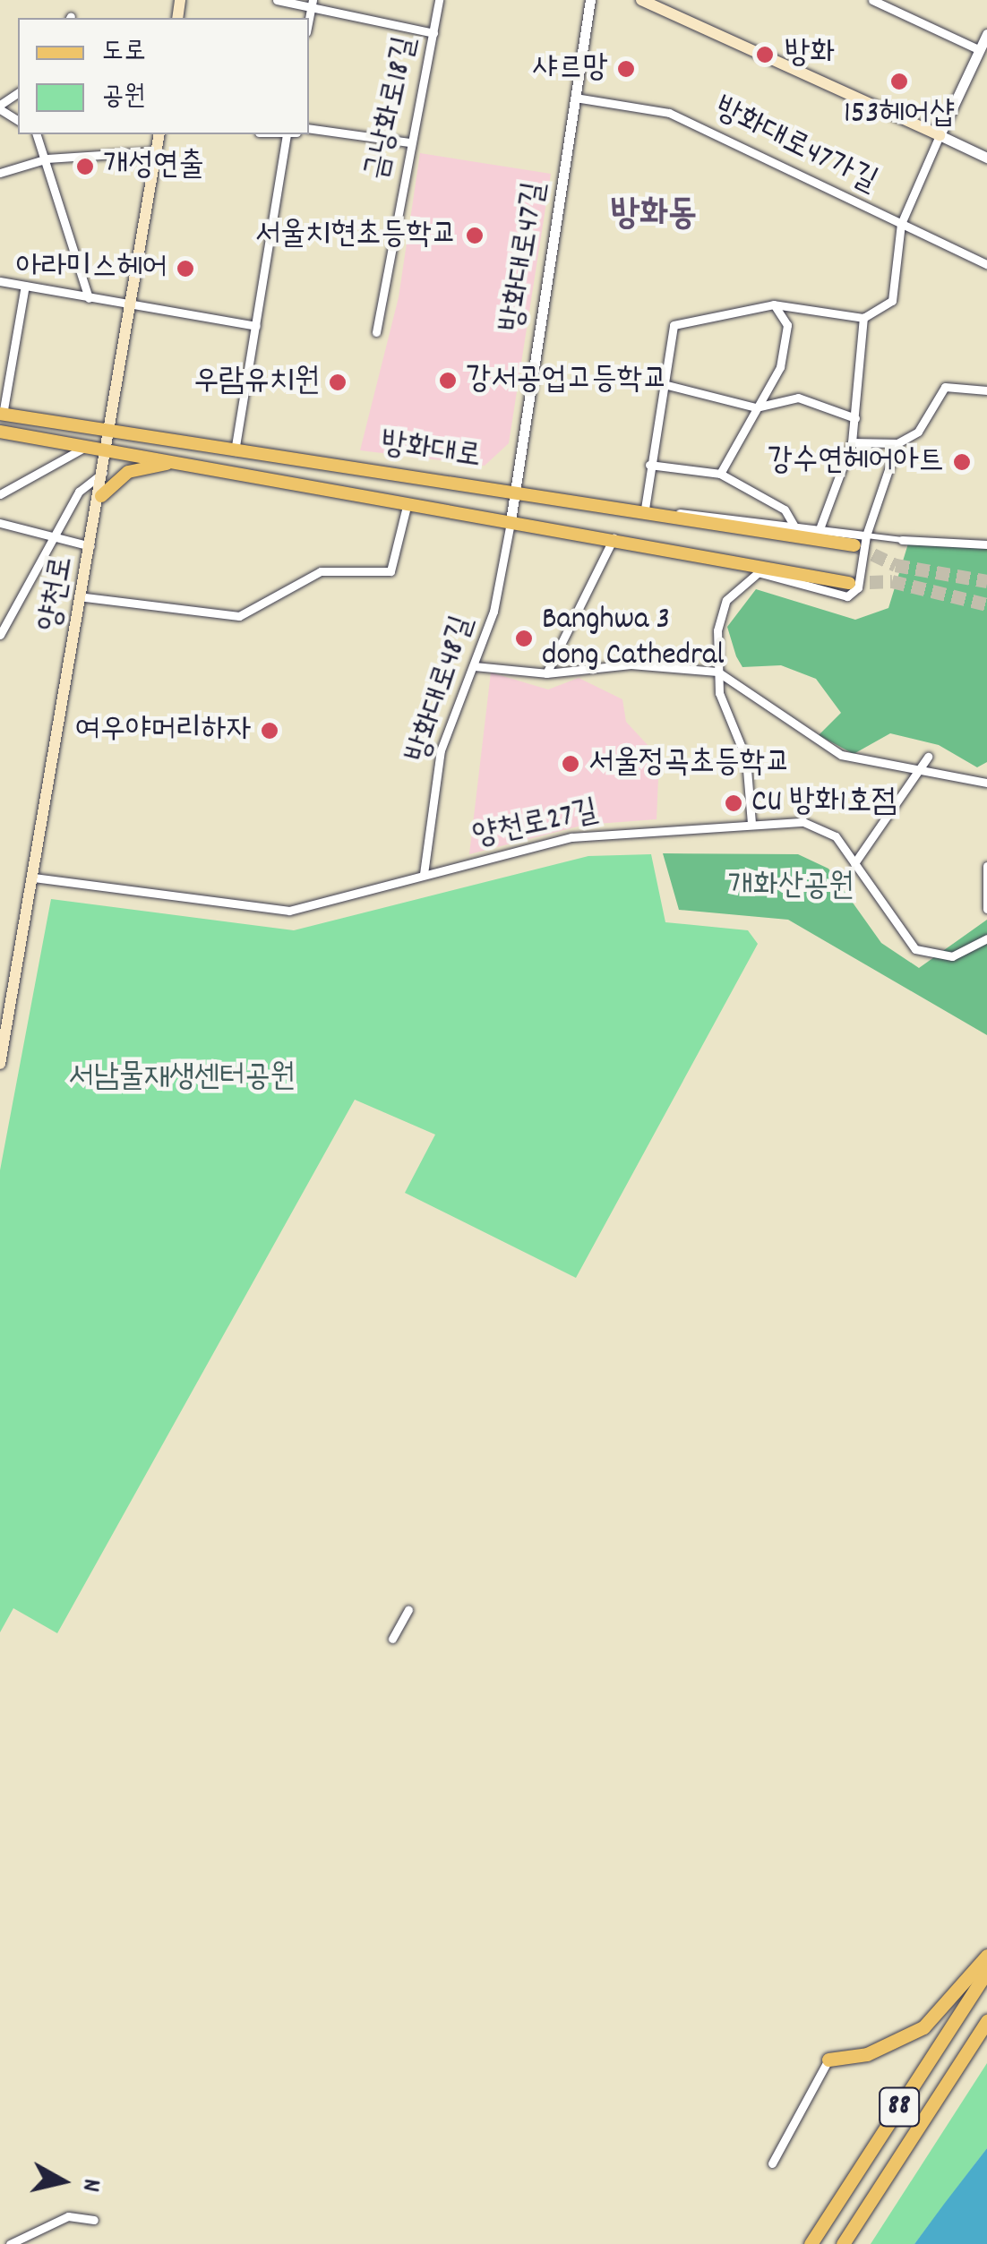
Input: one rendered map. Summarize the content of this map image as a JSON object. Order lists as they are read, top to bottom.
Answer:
{
  "streets": {
    "highway": ["88"],
    "main road": ["방화대로", "양천로"],
    "street": [
      "금낭화로18길",
      "방화대로47가길",
      "방화대로47길",
      "방화대로48길",
      "양천로27길"
    ]
  },
  "crossings": [
    ["방화대로47가길", "방화대로47길"],
    ["방화대로47길", "방화대로"],
    ["방화대로47길", "방화대로48길"],
    ["방화대로", "양천로"],
    ["방화대로", "방화대로48길"],
    ["양천로", "양천로27길"],
    ["방화대로48길", "양천로27길"]
  ],
  "districts": ["방화동"],
  "parks": ["개화산공원", "서남물재생센터공원"],
  "places": [
    "방화",
    "샤르망",
    "153헤어샵",
    "개성연출",
    "서울치현초등학교",
    "아라미스헤어",
    "강서공업고등학교",
    "우람유치원",
    "강수연헤어아트",
    "Banghwa 3 dong Cathedral",
    "여우야머리하자",
    "서울정곡초등학교",
    "CU 방화1호점"
  ],
  "legend": ["도로", "공원"],
  "north": "right"
}
